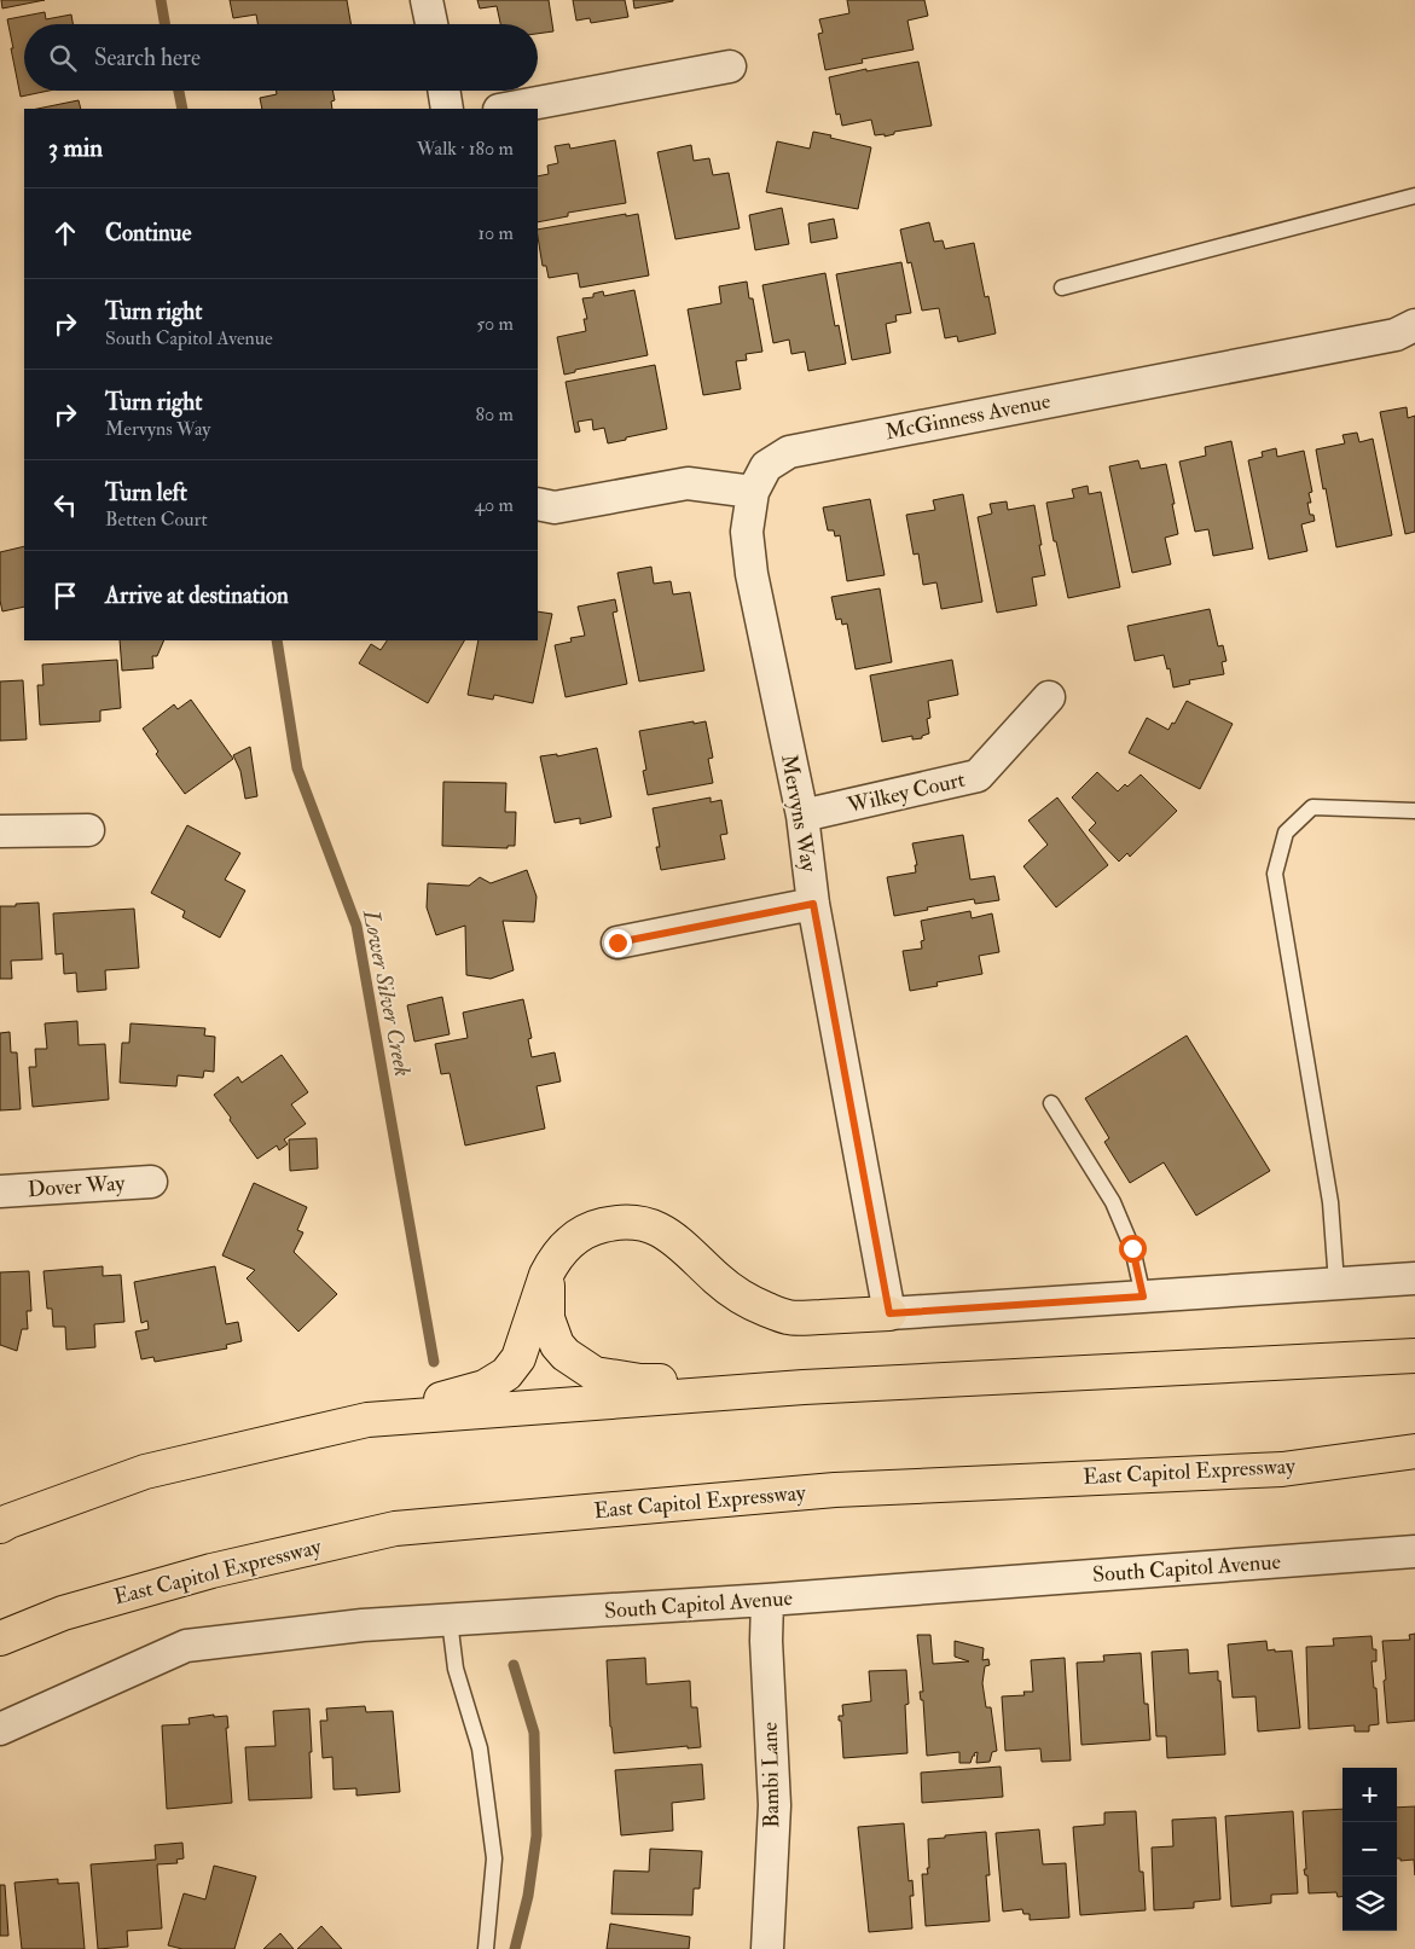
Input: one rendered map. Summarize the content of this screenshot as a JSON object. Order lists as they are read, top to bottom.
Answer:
{
  "streets": {
    "highway": ["East Capitol Expressway"],
    "street": [
      "McGinness Avenue",
      "Wilkey Court",
      "Mervyns Way",
      "Dover Way",
      "South Capitol Avenue",
      "Bambi Lane"
    ]
  },
  "crossings": [
    ["McGinness Avenue", "Mervyns Way"],
    ["Wilkey Court", "Mervyns Way"],
    ["South Capitol Avenue", "Bambi Lane"]
  ],
  "water": ["Lower Silver Creek"],
  "page": {
    "search": "Search here",
    "heading": ["3 min", "Walk · 180 m"],
    "list": [
      ["Continue", "10 m"],
      ["Turn right", "South Capitol Avenue", "50 m"],
      ["Turn right", "Mervyns Way", "80 m"],
      ["Turn left", "Betten Court", "40 m"],
      "Arrive at destination"
    ],
    "map_buttons": ["+", "−"]
  }
}
